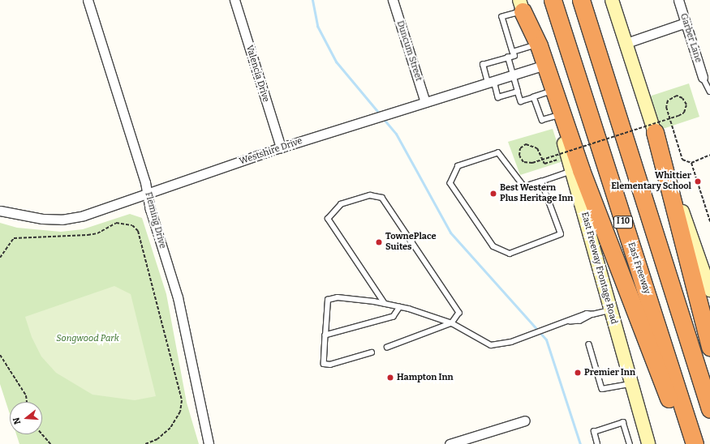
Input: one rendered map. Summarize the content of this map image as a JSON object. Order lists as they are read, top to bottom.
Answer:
{
  "streets": {
    "highway": ["I 10", "East Freeway"],
    "main road": ["East Freeway Frontage Road"],
    "street": [
      "Garber Lane",
      "Duncum Street",
      "Valencia Drive",
      "Westshire Drive",
      "Fleming Drive"
    ]
  },
  "crossings": [
    ["Duncum Street", "Westshire Drive"],
    ["Valencia Drive", "Westshire Drive"],
    ["Westshire Drive", "Fleming Drive"],
    ["Westshire Drive", "East Freeway Frontage Road"]
  ],
  "parks": ["Songwood Park"],
  "places": [
    "Whittier Elementary School",
    "Best Western Plus Heritage Inn",
    "TownePlace Suites",
    "Premier Inn",
    "Hampton Inn"
  ],
  "north": "left"
}
